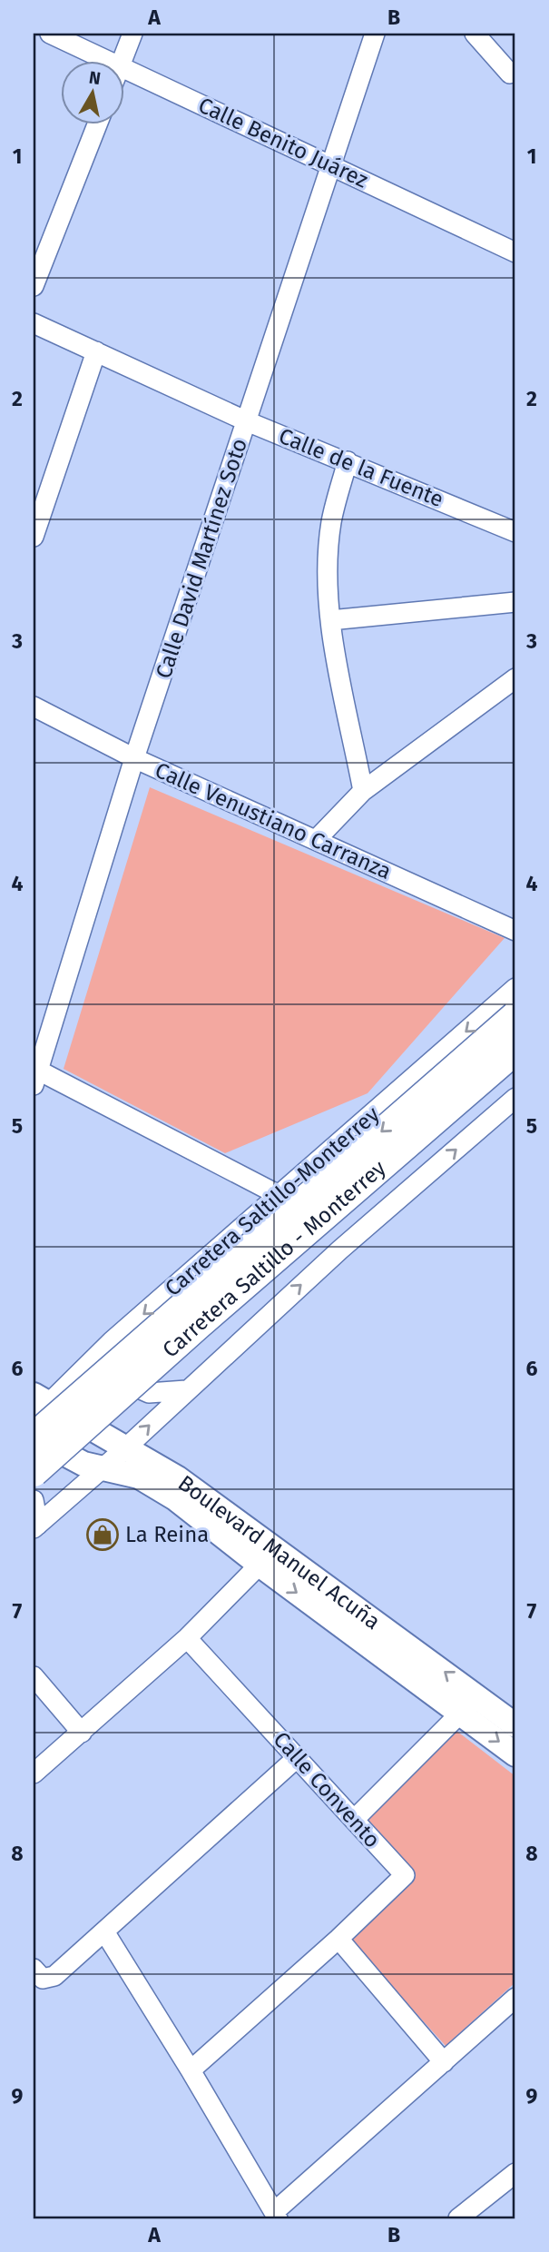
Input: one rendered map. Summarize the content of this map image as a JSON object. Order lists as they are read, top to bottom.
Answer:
{
  "streets": {
    "highway": ["Carretera Saltillo - Monterrey"],
    "main road": ["Boulevard Manuel Acuña"],
    "street": [
      "Calle Benito Juárez",
      "Calle de la Fuente",
      "Calle David Martínez Soto",
      "Calle Venustiano Carranza",
      "Carretera Saltillo-Monterrey",
      "Calle Convento"
    ]
  },
  "crossings": [
    ["Calle Benito Juárez", "Calle David Martínez Soto"],
    ["Calle de la Fuente", "Calle David Martínez Soto"],
    ["Calle David Martínez Soto", "Calle Venustiano Carranza"],
    ["Carretera Saltillo-Monterrey", "Boulevard Manuel Acuña"],
    ["Carretera Saltillo - Monterrey", "Boulevard Manuel Acuña"]
  ],
  "places": {
    "shop": ["La Reina"]
  },
  "north": "top",
  "grid": {
    "columns": ["A", "B"],
    "rows": [
      "1",
      "2",
      "3",
      "4",
      "5",
      "6",
      "7",
      "8",
      "9"
    ]
  }
}
